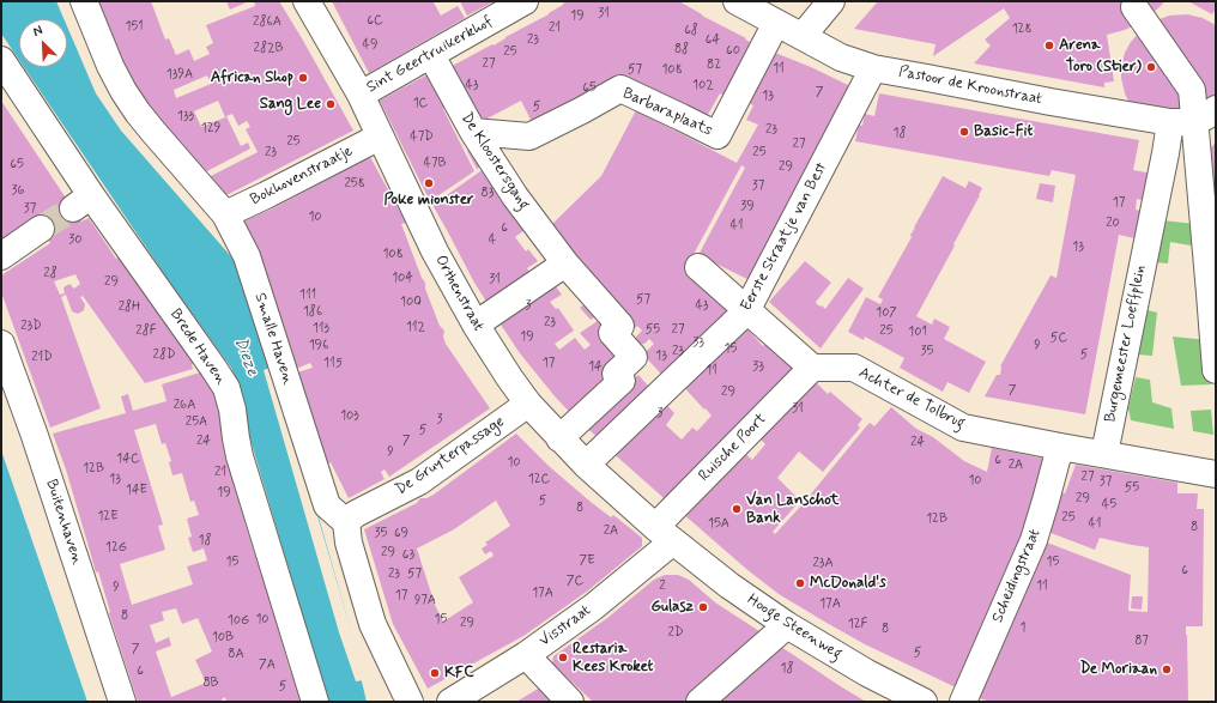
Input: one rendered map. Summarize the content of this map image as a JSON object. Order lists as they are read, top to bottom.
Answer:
{
  "streets": {
    "street": [
      "Sint Geertruikerkhof",
      "Pastoor de Kroonstraat",
      "Barbaraplaats",
      "De Kloostersgang",
      "Bokhovenstraatje",
      "Eerste Straatje van Best",
      "Orthenstraat",
      "Smalle Haven",
      "Burgemeester Loeffplein",
      "Brede Haven",
      "Achter de Tolbrug",
      "Ruische Poort",
      "De Gruyterpassage",
      "Buitenhaven",
      "Scheidingstraat",
      "Visstraat",
      "Hooge Steenweg"
    ]
  },
  "crossings": [
    ["Sint Geertruikerkhof", "De Kloostersgang"],
    ["Sint Geertruikerkhof", "Orthenstraat"],
    ["Pastoor de Kroonstraat", "Barbaraplaats"],
    ["Pastoor de Kroonstraat", "Eerste Straatje van Best"],
    ["Pastoor de Kroonstraat", "Burgemeester Loeffplein"],
    ["Barbaraplaats", "De Kloostersgang"],
    ["De Kloostersgang", "Orthenstraat"],
    ["Bokhovenstraatje", "Orthenstraat"],
    ["Bokhovenstraatje", "Smalle Haven"],
    ["Eerste Straatje van Best", "Orthenstraat"],
    ["Orthenstraat", "Ruische Poort"],
    ["Orthenstraat", "De Gruyterpassage"],
    ["Orthenstraat", "Visstraat"],
    ["Orthenstraat", "Hooge Steenweg"],
    ["Smalle Haven", "De Gruyterpassage"],
    ["Burgemeester Loeffplein", "Achter de Tolbrug"],
    ["Achter de Tolbrug", "Ruische Poort"],
    ["Achter de Tolbrug", "Scheidingstraat"],
    ["Ruische Poort", "Visstraat"],
    ["Ruische Poort", "Hooge Steenweg"],
    ["Visstraat", "Hooge Steenweg"]
  ],
  "water": ["Dieze"],
  "places": [
    "Arena",
    "Toro (Stier)",
    "African Shop",
    "Sang Lee",
    "Basic-Fit",
    "Poke mionster",
    "Van Lanschot Bank",
    "McDonald's",
    "Gulasz",
    "Restaria Kees Kroket",
    "De Moriaan",
    "KFC"
  ],
  "house_numbers": [
    "31",
    "19",
    "6C",
    "286A",
    "151",
    "21",
    "128",
    "68",
    "23",
    "64",
    "49",
    "282B",
    "88",
    "60",
    "25",
    "27",
    "82",
    "11",
    "57",
    "108",
    "139A",
    "43",
    "102",
    "65",
    "7",
    "13",
    "1C",
    "5",
    "133",
    "129",
    "23",
    "18",
    "47D",
    "25",
    "27",
    "23",
    "25",
    "47B",
    "65",
    "29",
    "258",
    "37",
    "36",
    "83",
    "17",
    "39",
    "37",
    "10",
    "20",
    "41",
    "6",
    "30",
    "4",
    "13",
    "108",
    "28",
    "104",
    "31",
    "29",
    "111",
    "57",
    "100",
    "3",
    "43",
    "28H",
    "186",
    "107",
    "23",
    "23D",
    "112",
    "113",
    "55",
    "27",
    "28F",
    "25",
    "101",
    "19",
    "5C",
    "33",
    "196",
    "9",
    "15",
    "23",
    "35",
    "28D",
    "5",
    "13",
    "21D",
    "115",
    "17",
    "14",
    "33",
    "11",
    "7",
    "29",
    "26A",
    "31",
    "3",
    "103",
    "3",
    "25A",
    "5",
    "24",
    "7",
    "24",
    "9",
    "14C",
    "6",
    "10",
    "2A",
    "12B",
    "21",
    "27",
    "13",
    "12C",
    "10",
    "37",
    "55",
    "14E",
    "19",
    "29",
    "5",
    "45",
    "8",
    "12E",
    "25",
    "12B",
    "15A",
    "41",
    "8",
    "2A",
    "35",
    "69",
    "18",
    "12G",
    "29",
    "63",
    "7E",
    "15",
    "15",
    "23A",
    "6",
    "23",
    "57",
    "7C",
    "2",
    "11",
    "9",
    "17A",
    "17",
    "97A",
    "17A",
    "8",
    "10",
    "15",
    "10G",
    "29",
    "12F",
    "1",
    "8",
    "2D",
    "10B",
    "87",
    "7",
    "5",
    "8A",
    "7A",
    "18",
    "6",
    "8B",
    "5"
  ],
  "north": "top left"
}
